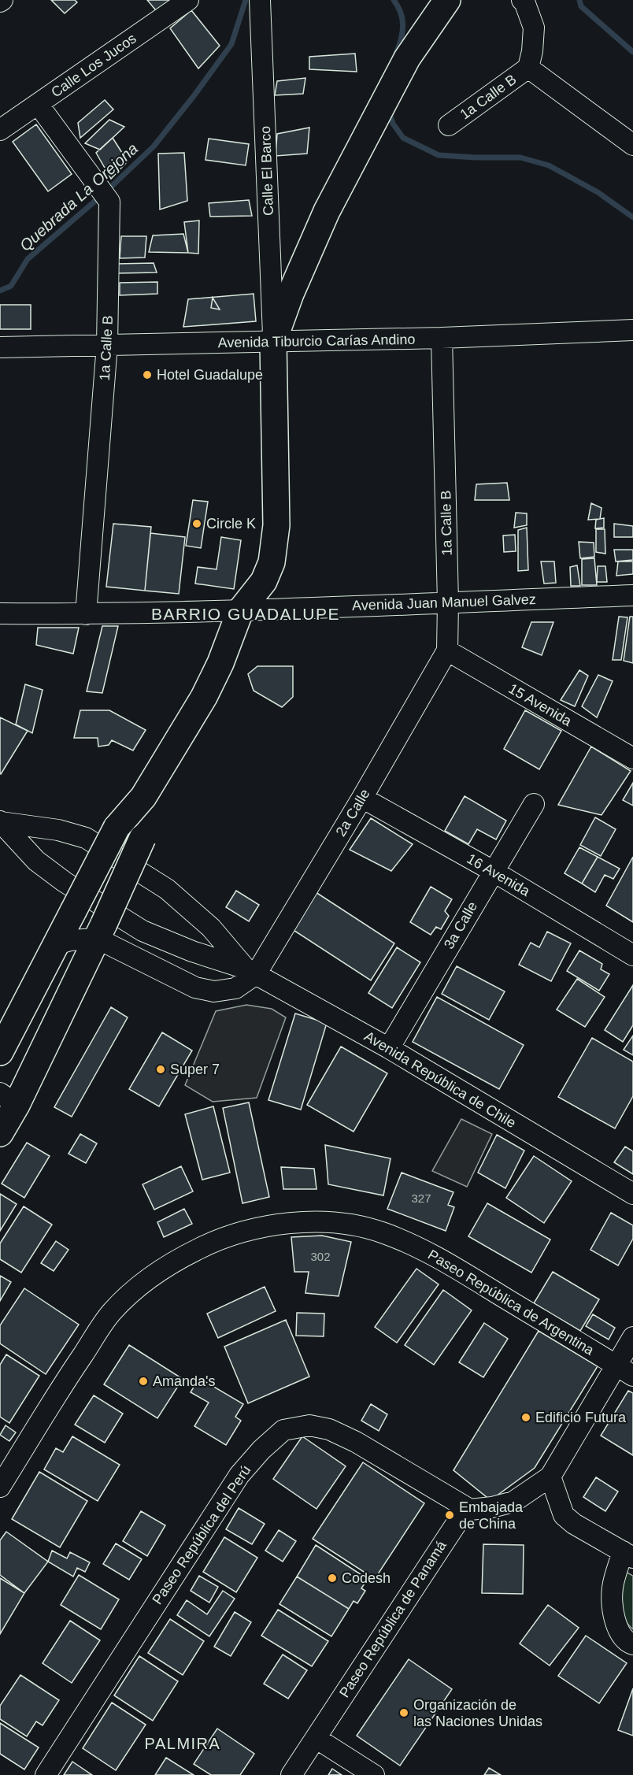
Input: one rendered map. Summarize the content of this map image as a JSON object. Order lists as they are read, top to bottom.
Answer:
{
  "streets": {
    "street": [
      "Calle Los Jucos",
      "1a Calle B",
      "Calle El Barco",
      "Avenida Tiburcio Carías Andino",
      "Avenida Juan Manuel Galvez",
      "15 Avenida",
      "2a Calle",
      "16 Avenida",
      "3a Calle",
      "Avenida República de Chile",
      "Paseo República de Argentina",
      "Paseo República del Perú",
      "Paseo República de Panamá"
    ]
  },
  "crossings": [
    ["Calle Los Jucos", "1a Calle B"],
    ["1a Calle B", "Avenida Tiburcio Carías Andino"],
    ["1a Calle B", "Avenida Juan Manuel Galvez"],
    ["1a Calle B", "15 Avenida"],
    ["1a Calle B", "2a Calle"],
    ["Calle El Barco", "Avenida Tiburcio Carías Andino"],
    ["15 Avenida", "2a Calle"],
    ["2a Calle", "16 Avenida"],
    ["2a Calle", "Avenida República de Chile"],
    ["16 Avenida", "3a Calle"],
    ["3a Calle", "Avenida República de Chile"],
    ["Paseo República del Perú", "Paseo República de Panamá"]
  ],
  "districts": ["BARRIO GUADALUPE", "PALMIRA"],
  "water": ["Quebrada La Orejona"],
  "places": [
    "Hotel Guadalupe",
    "Circle K",
    "Super 7",
    "Amanda's",
    "Edificio Futura",
    "Embajada de China",
    "Codesh",
    "Organización de las Naciones Unidas"
  ],
  "house_numbers": ["327", "302"]
}
